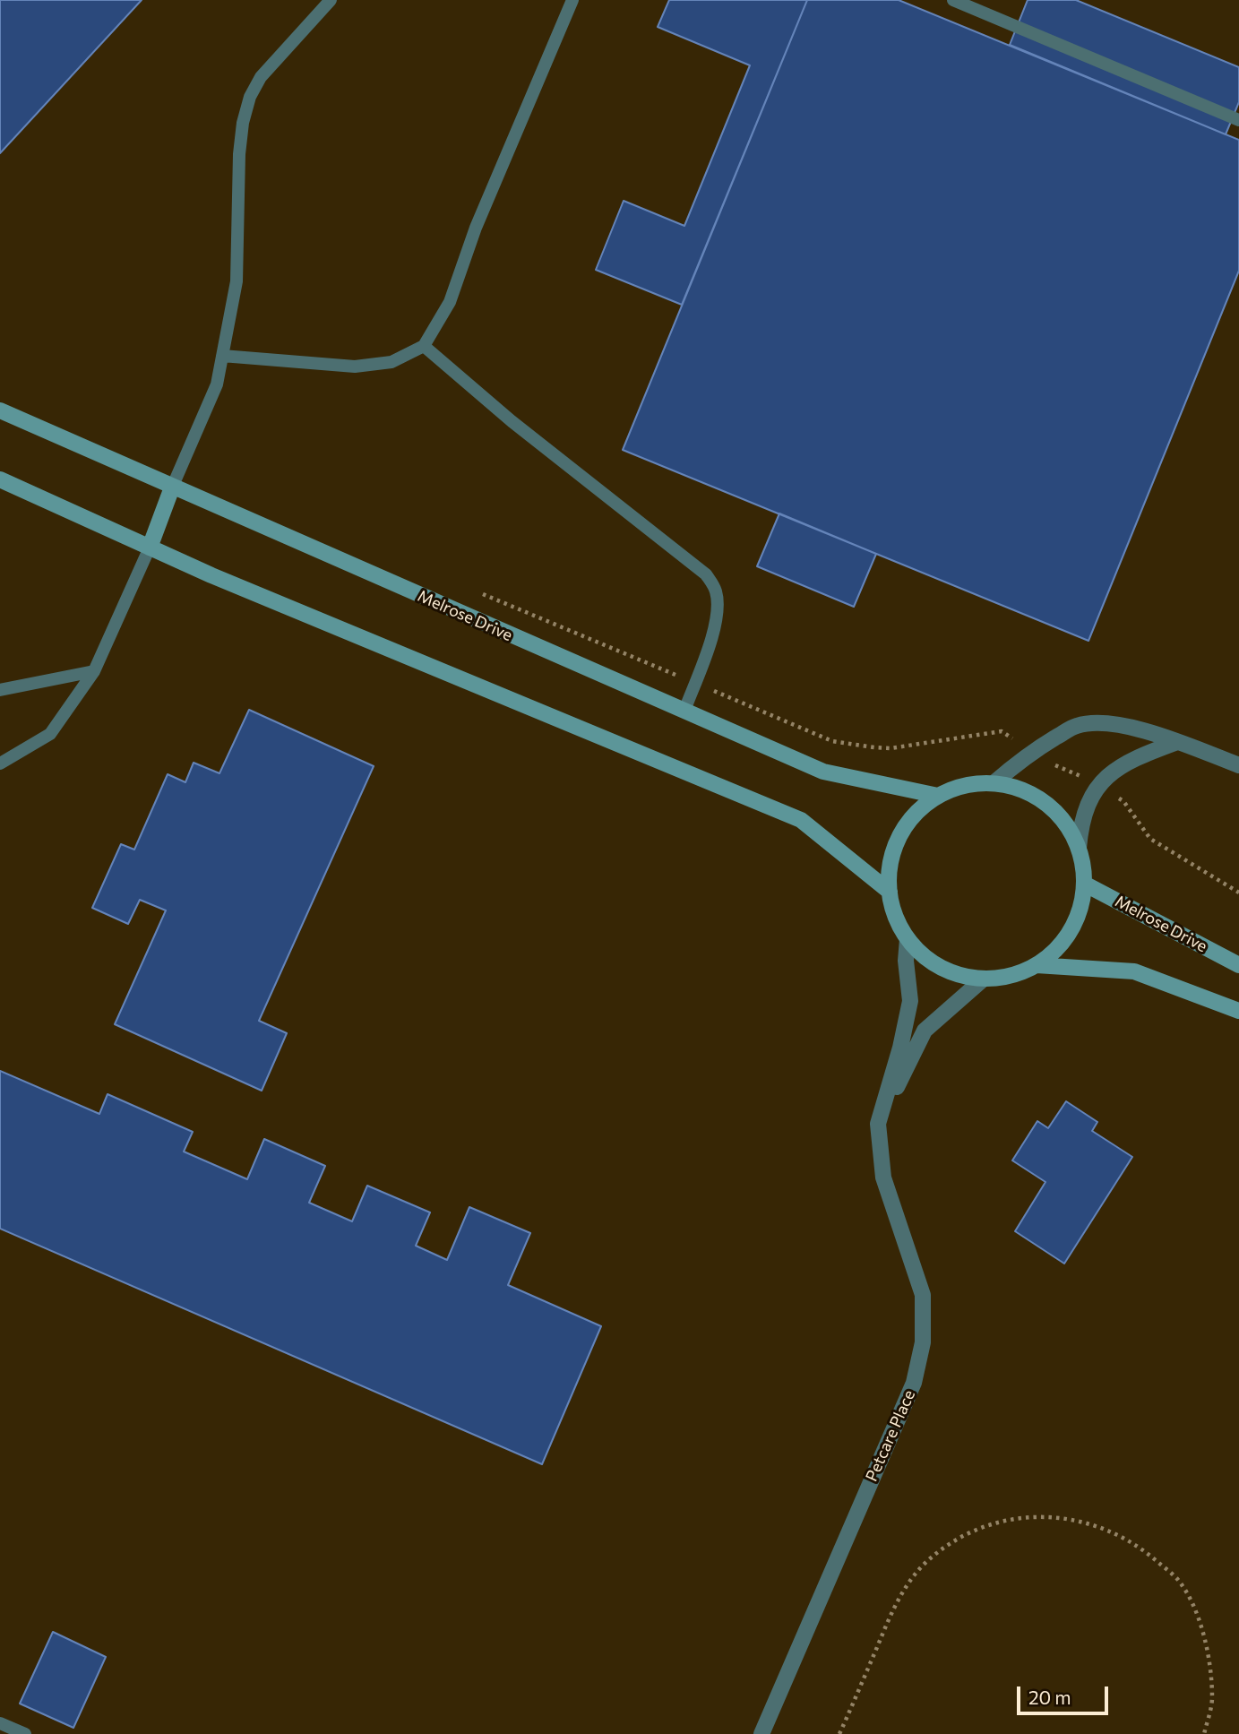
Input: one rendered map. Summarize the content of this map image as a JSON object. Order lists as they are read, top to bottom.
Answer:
{
  "streets": {
    "main road": ["Melrose Drive"],
    "street": ["Petcare Place"]
  },
  "crossings": [
    ["Melrose Drive", "Petcare Place"]
  ],
  "scale_bar": "20 m"
}
